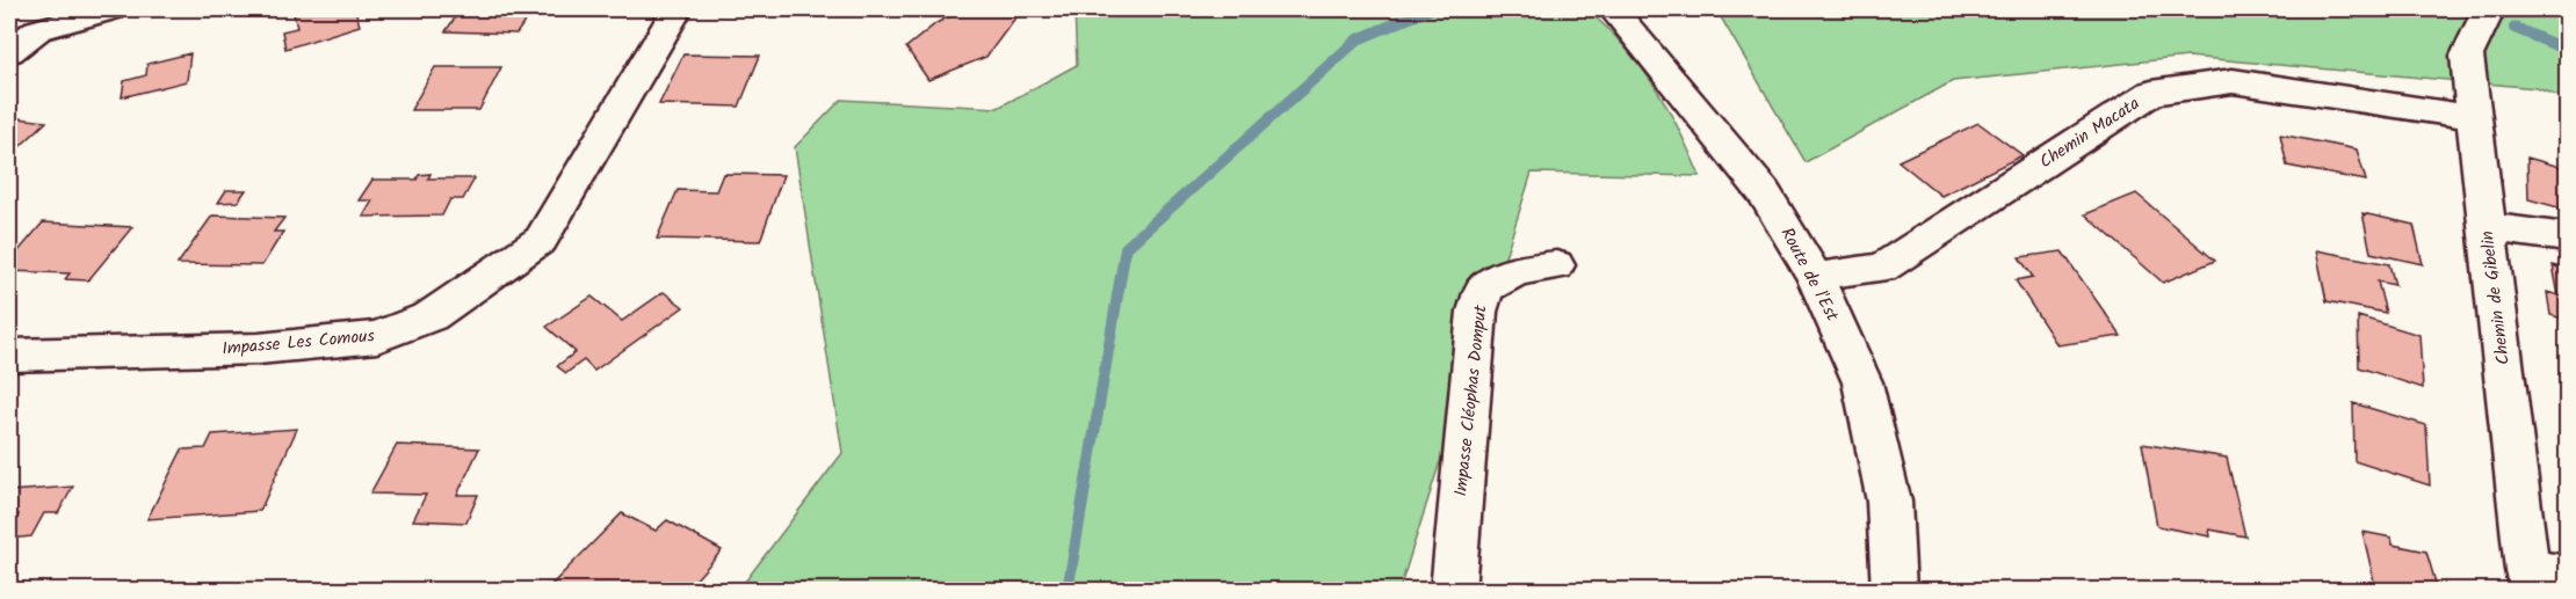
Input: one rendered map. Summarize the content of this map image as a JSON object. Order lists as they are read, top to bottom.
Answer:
{
  "streets": {
    "street": [
      "Chemin Macata",
      "Route de l'Est",
      "Chemin de Gibelin",
      "Impasse Les Comous",
      "Impasse Cléophas Domput"
    ]
  },
  "crossings": [
    ["Chemin Macata", "Route de l'Est"],
    ["Chemin Macata", "Chemin de Gibelin"]
  ]
}
